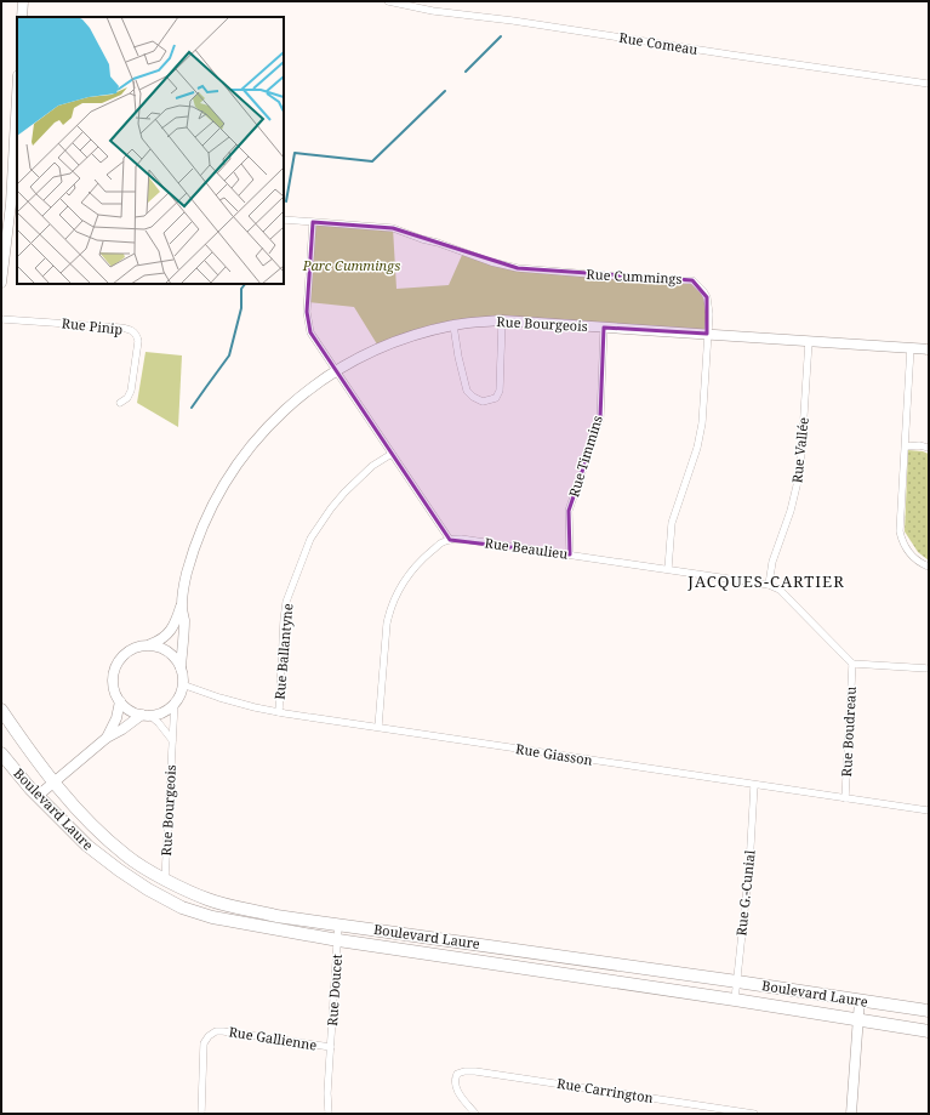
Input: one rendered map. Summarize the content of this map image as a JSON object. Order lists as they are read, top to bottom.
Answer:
{
  "streets": {
    "highway": ["Boulevard Laure"],
    "street": [
      "Rue Comeau",
      "Rue Cummings",
      "Rue Bourgeois",
      "Rue Pinip",
      "Rue Vallée",
      "Rue Timmins",
      "Rue Beaulieu",
      "Rue Ballantyne",
      "Rue Boudreau",
      "Rue Giasson",
      "Rue G.-Cunial",
      "Rue Doucet",
      "Rue Gallienne",
      "Rue Carrington"
    ]
  },
  "crossings": [
    ["Rue Cummings", "Rue Bourgeois"],
    ["Rue Cummings", "Rue Beaulieu"],
    ["Rue Bourgeois", "Rue Vallée"],
    ["Rue Bourgeois", "Rue Timmins"],
    ["Rue Bourgeois", "Rue Giasson"],
    ["Rue Bourgeois", "Boulevard Laure"],
    ["Rue Vallée", "Rue Beaulieu"],
    ["Rue Timmins", "Rue Beaulieu"],
    ["Rue Beaulieu", "Rue Boudreau"],
    ["Rue Ballantyne", "Rue Giasson"],
    ["Rue Boudreau", "Rue Giasson"],
    ["Rue Giasson", "Rue G.-Cunial"],
    ["Boulevard Laure", "Rue G.-Cunial"],
    ["Boulevard Laure", "Rue Doucet"],
    ["Rue Doucet", "Rue Gallienne"]
  ],
  "districts": ["JACQUES-CARTIER"],
  "parks": ["Parc Cummings"]
}
